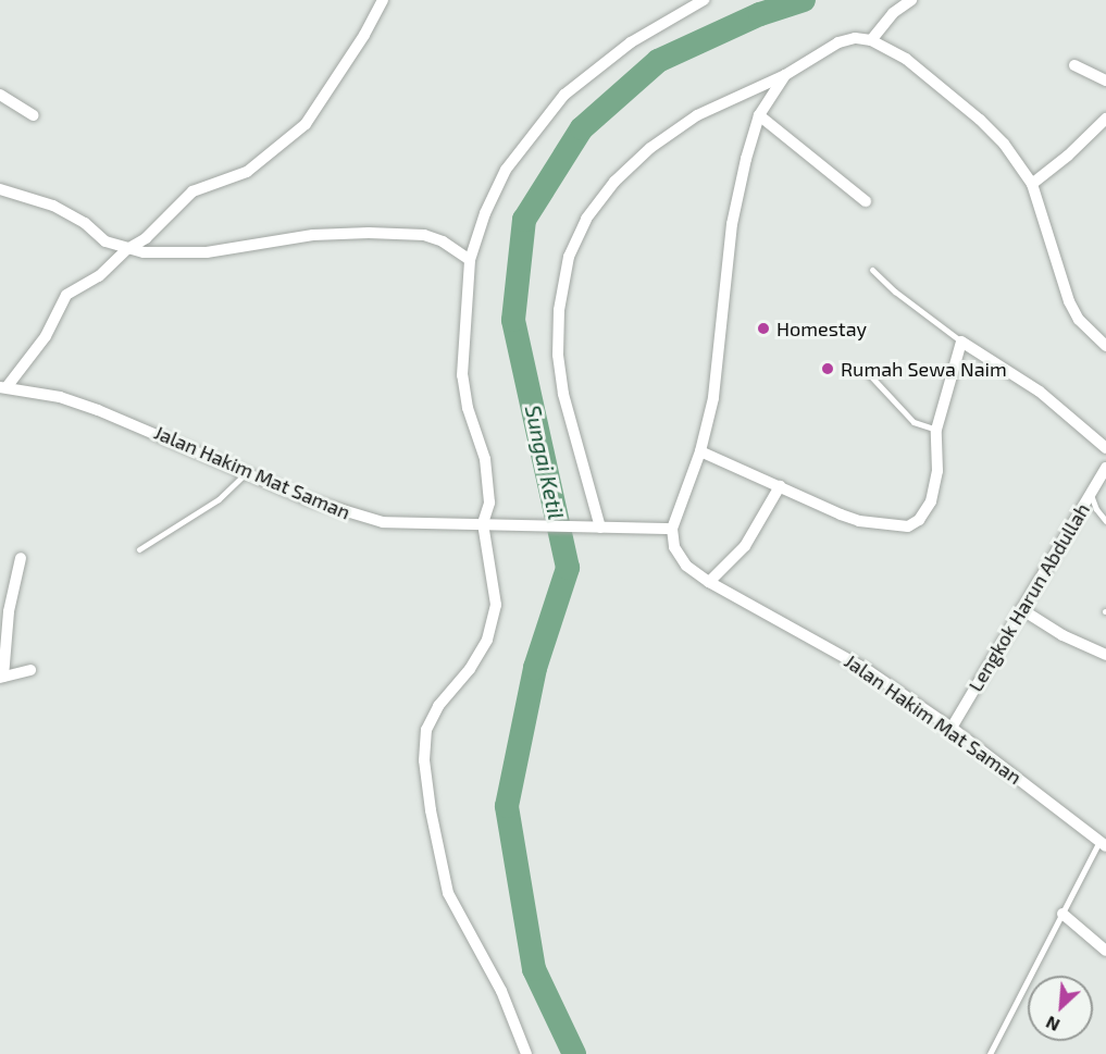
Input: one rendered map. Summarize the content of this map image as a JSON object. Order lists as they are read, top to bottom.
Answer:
{
  "streets": {
    "street": ["Jalan Hakim Mat Saman", "Lengkok Harun Abdullah"]
  },
  "crossings": [
    ["Jalan Hakim Mat Saman", "Lengkok Harun Abdullah"]
  ],
  "water": ["Sungai Ketil"],
  "places": ["Homestay", "Rumah Sewa Naim"],
  "north": "bottom left"
}
